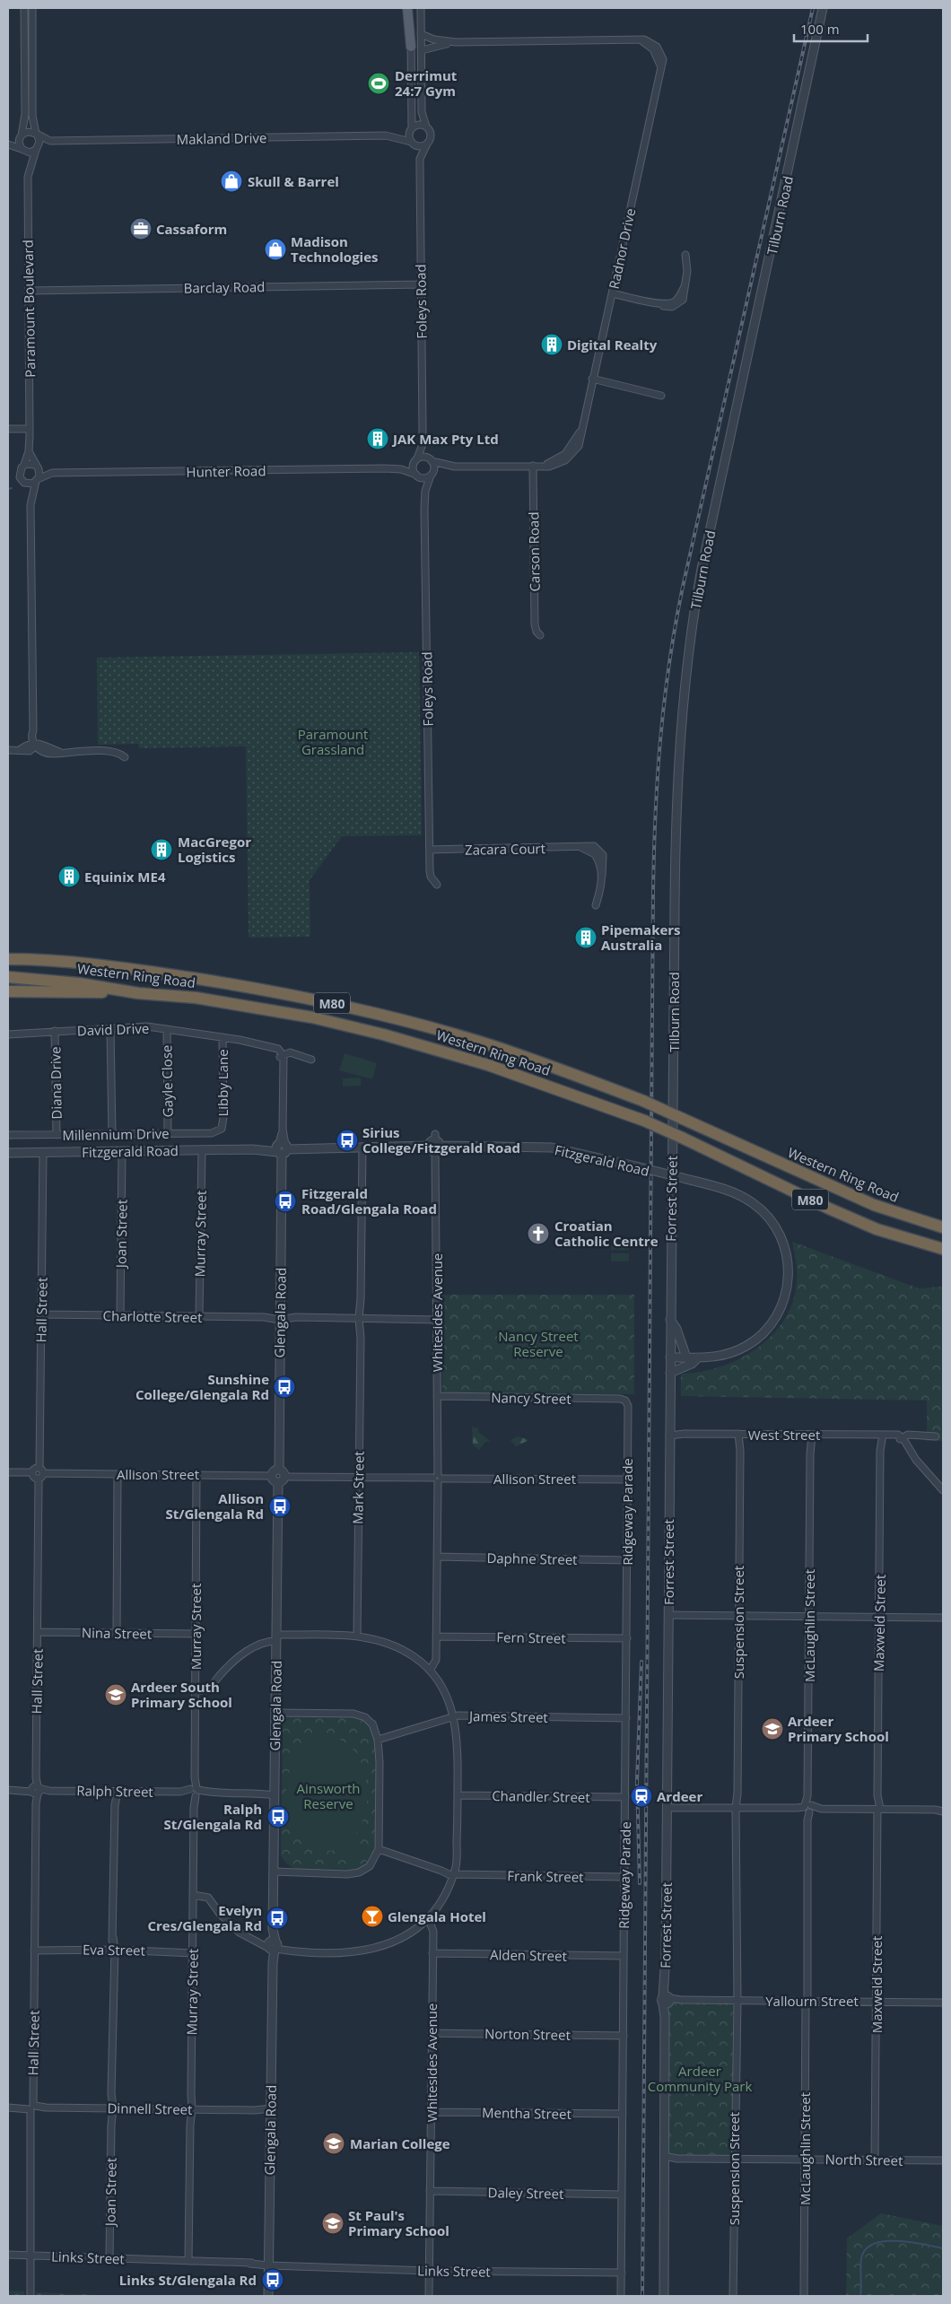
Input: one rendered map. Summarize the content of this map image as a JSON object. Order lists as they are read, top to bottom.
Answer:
{
  "streets": {
    "highway": ["Western Ring Road", "M80"],
    "street": [
      "Makland Drive",
      "Tilburn Road",
      "Radnor Drive",
      "Barclay Road",
      "Foleys Road",
      "Paramount Boulevard",
      "Hunter Road",
      "Carson Road",
      "Zacara Court",
      "David Drive",
      "Gayle Close",
      "Diana Drive",
      "Libby Lane",
      "Millennium Drive",
      "Fitzgerald Road",
      "Forrest Street",
      "Joan Street",
      "Murray Street",
      "Hall Street",
      "Glengala Road",
      "Whitesides Avenue",
      "Charlotte Street",
      "Nancy Street",
      "West Street",
      "Allison Street",
      "Mark Street",
      "Ridgeway Parade",
      "Daphne Street",
      "Suspension Street",
      "Maxweld Street",
      "McLaughlin Street",
      "Nina Street",
      "Fern Street",
      "James Street",
      "Ralph Street",
      "Chandler Street",
      "Frank Street",
      "Eva Street",
      "Alden Street",
      "Yallourn Street",
      "Norton Street",
      "Dinnell Street",
      "Mentha Street",
      "North Street",
      "Daley Street",
      "Links Street"
    ]
  },
  "crossings": [
    ["Makland Drive", "Foleys Road"],
    ["Makland Drive", "Paramount Boulevard"],
    ["Tilburn Road", "Western Ring Road"],
    ["Tilburn Road", "Forrest Street"],
    ["Radnor Drive", "Foleys Road"],
    ["Radnor Drive", "Hunter Road"],
    ["Radnor Drive", "Carson Road"],
    ["Barclay Road", "Foleys Road"],
    ["Barclay Road", "Paramount Boulevard"],
    ["Foleys Road", "Hunter Road"],
    ["Foleys Road", "Zacara Court"],
    ["Paramount Boulevard", "Hunter Road"],
    ["Western Ring Road", "Forrest Street"],
    ["David Drive", "Gayle Close"],
    ["David Drive", "Diana Drive"],
    ["David Drive", "Libby Lane"],
    ["Gayle Close", "Millennium Drive"],
    ["Diana Drive", "Millennium Drive"],
    ["Libby Lane", "Millennium Drive"],
    ["Fitzgerald Road", "Forrest Street"],
    ["Fitzgerald Road", "Joan Street"],
    ["Fitzgerald Road", "Murray Street"],
    ["Fitzgerald Road", "Hall Street"],
    ["Fitzgerald Road", "Glengala Road"],
    ["Fitzgerald Road", "Whitesides Avenue"],
    ["Fitzgerald Road", "Mark Street"],
    ["Forrest Street", "West Street"],
    ["Forrest Street", "Yallourn Street"],
    ["Forrest Street", "North Street"],
    ["Joan Street", "Charlotte Street"],
    ["Joan Street", "Ralph Street"],
    ["Joan Street", "Eva Street"],
    ["Joan Street", "Dinnell Street"],
    ["Joan Street", "Links Street"],
    ["Murray Street", "Charlotte Street"],
    ["Murray Street", "Allison Street"],
    ["Murray Street", "Nina Street"],
    ["Murray Street", "Ralph Street"],
    ["Murray Street", "Eva Street"],
    ["Murray Street", "Dinnell Street"],
    ["Murray Street", "Links Street"],
    ["Hall Street", "Charlotte Street"],
    ["Hall Street", "Allison Street"],
    ["Hall Street", "Nina Street"],
    ["Hall Street", "Ralph Street"],
    ["Hall Street", "Eva Street"],
    ["Hall Street", "Dinnell Street"],
    ["Hall Street", "Links Street"],
    ["Glengala Road", "Charlotte Street"],
    ["Glengala Road", "Allison Street"],
    ["Glengala Road", "Ralph Street"],
    ["Glengala Road", "Dinnell Street"],
    ["Glengala Road", "Links Street"],
    ["Whitesides Avenue", "Charlotte Street"],
    ["Whitesides Avenue", "Nancy Street"],
    ["Whitesides Avenue", "Allison Street"],
    ["Whitesides Avenue", "Daphne Street"],
    ["Whitesides Avenue", "Fern Street"],
    ["Whitesides Avenue", "Alden Street"],
    ["Whitesides Avenue", "Norton Street"],
    ["Whitesides Avenue", "Mentha Street"],
    ["Whitesides Avenue", "Daley Street"],
    ["Whitesides Avenue", "Links Street"],
    ["Charlotte Street", "Mark Street"],
    ["Nancy Street", "Ridgeway Parade"],
    ["West Street", "Suspension Street"],
    ["West Street", "Maxweld Street"],
    ["West Street", "McLaughlin Street"],
    ["Allison Street", "Mark Street"],
    ["Allison Street", "Ridgeway Parade"],
    ["Ridgeway Parade", "Daphne Street"],
    ["Ridgeway Parade", "Fern Street"],
    ["Ridgeway Parade", "James Street"],
    ["Ridgeway Parade", "Chandler Street"],
    ["Ridgeway Parade", "Frank Street"],
    ["Ridgeway Parade", "Alden Street"],
    ["Ridgeway Parade", "Norton Street"],
    ["Ridgeway Parade", "Mentha Street"],
    ["Ridgeway Parade", "Daley Street"],
    ["Ridgeway Parade", "Links Street"],
    ["Suspension Street", "Yallourn Street"],
    ["Suspension Street", "North Street"],
    ["Maxweld Street", "Yallourn Street"],
    ["Maxweld Street", "North Street"],
    ["McLaughlin Street", "Yallourn Street"],
    ["McLaughlin Street", "North Street"]
  ],
  "parks": [
    "Paramount Grassland",
    "Nancy Street Reserve",
    "Ainsworth Reserve",
    "Ardeer Community Park"
  ],
  "places": {
    "sports": ["Derrimut 24:7 Gym"],
    "shop": ["Skull & Barrel", "Madison Technologies"],
    "office": ["Cassaform"],
    "building": [
      "Digital Realty",
      "JAK Max Pty Ltd",
      "MacGregor Logistics",
      "Equinix ME4",
      "Pipemakers Australia"
    ],
    "bus stop": [
      "Sirius College/Fitzgerald Road",
      "Fitzgerald Road/Glengala Road",
      "Sunshine College/Glengala Rd",
      "Allison St/Glengala Rd",
      "Ralph St/Glengala Rd",
      "Evelyn Cres/Glengala Rd",
      "Links St/Glengala Rd"
    ],
    "church": ["Croatian Catholic Centre"],
    "school or university": [
      "Ardeer South Primary School",
      "Ardeer Primary School",
      "Marian College",
      "St Paul's Primary School"
    ],
    "station": ["Ardeer"],
    "bar": ["Glengala Hotel"]
  },
  "scale_bar": "100 m"
}
